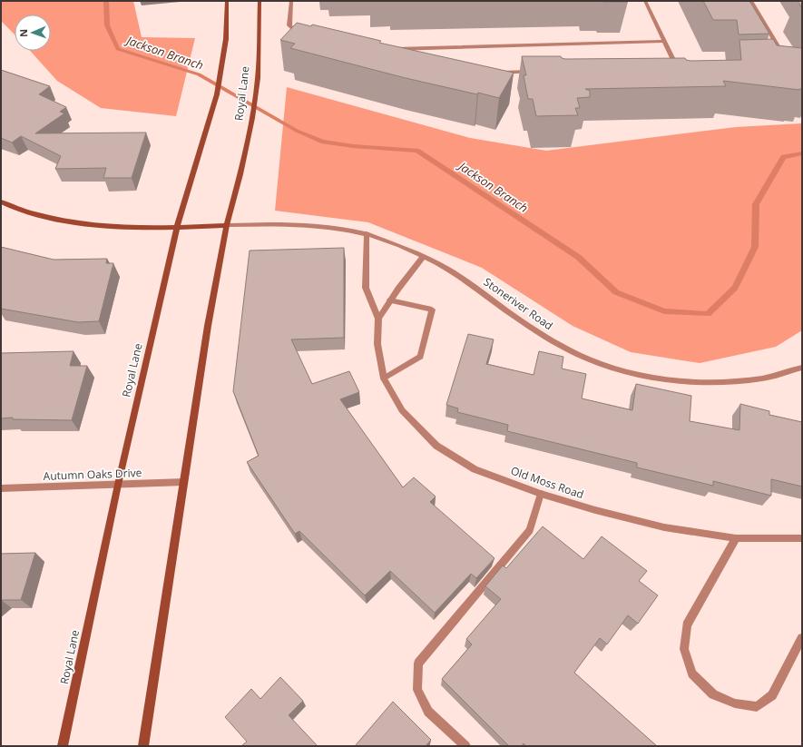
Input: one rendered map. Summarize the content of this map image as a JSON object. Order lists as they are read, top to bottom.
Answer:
{
  "streets": {
    "main road": ["Royal Lane"],
    "street": ["Stoneriver Road", "Autumn Oaks Drive", "Old Moss Road"]
  },
  "crossings": [
    ["Royal Lane", "Stoneriver Road"],
    ["Royal Lane", "Autumn Oaks Drive"],
    ["Stoneriver Road", "Old Moss Road"]
  ],
  "water": ["Jackson Branch"],
  "north": "left"
}
